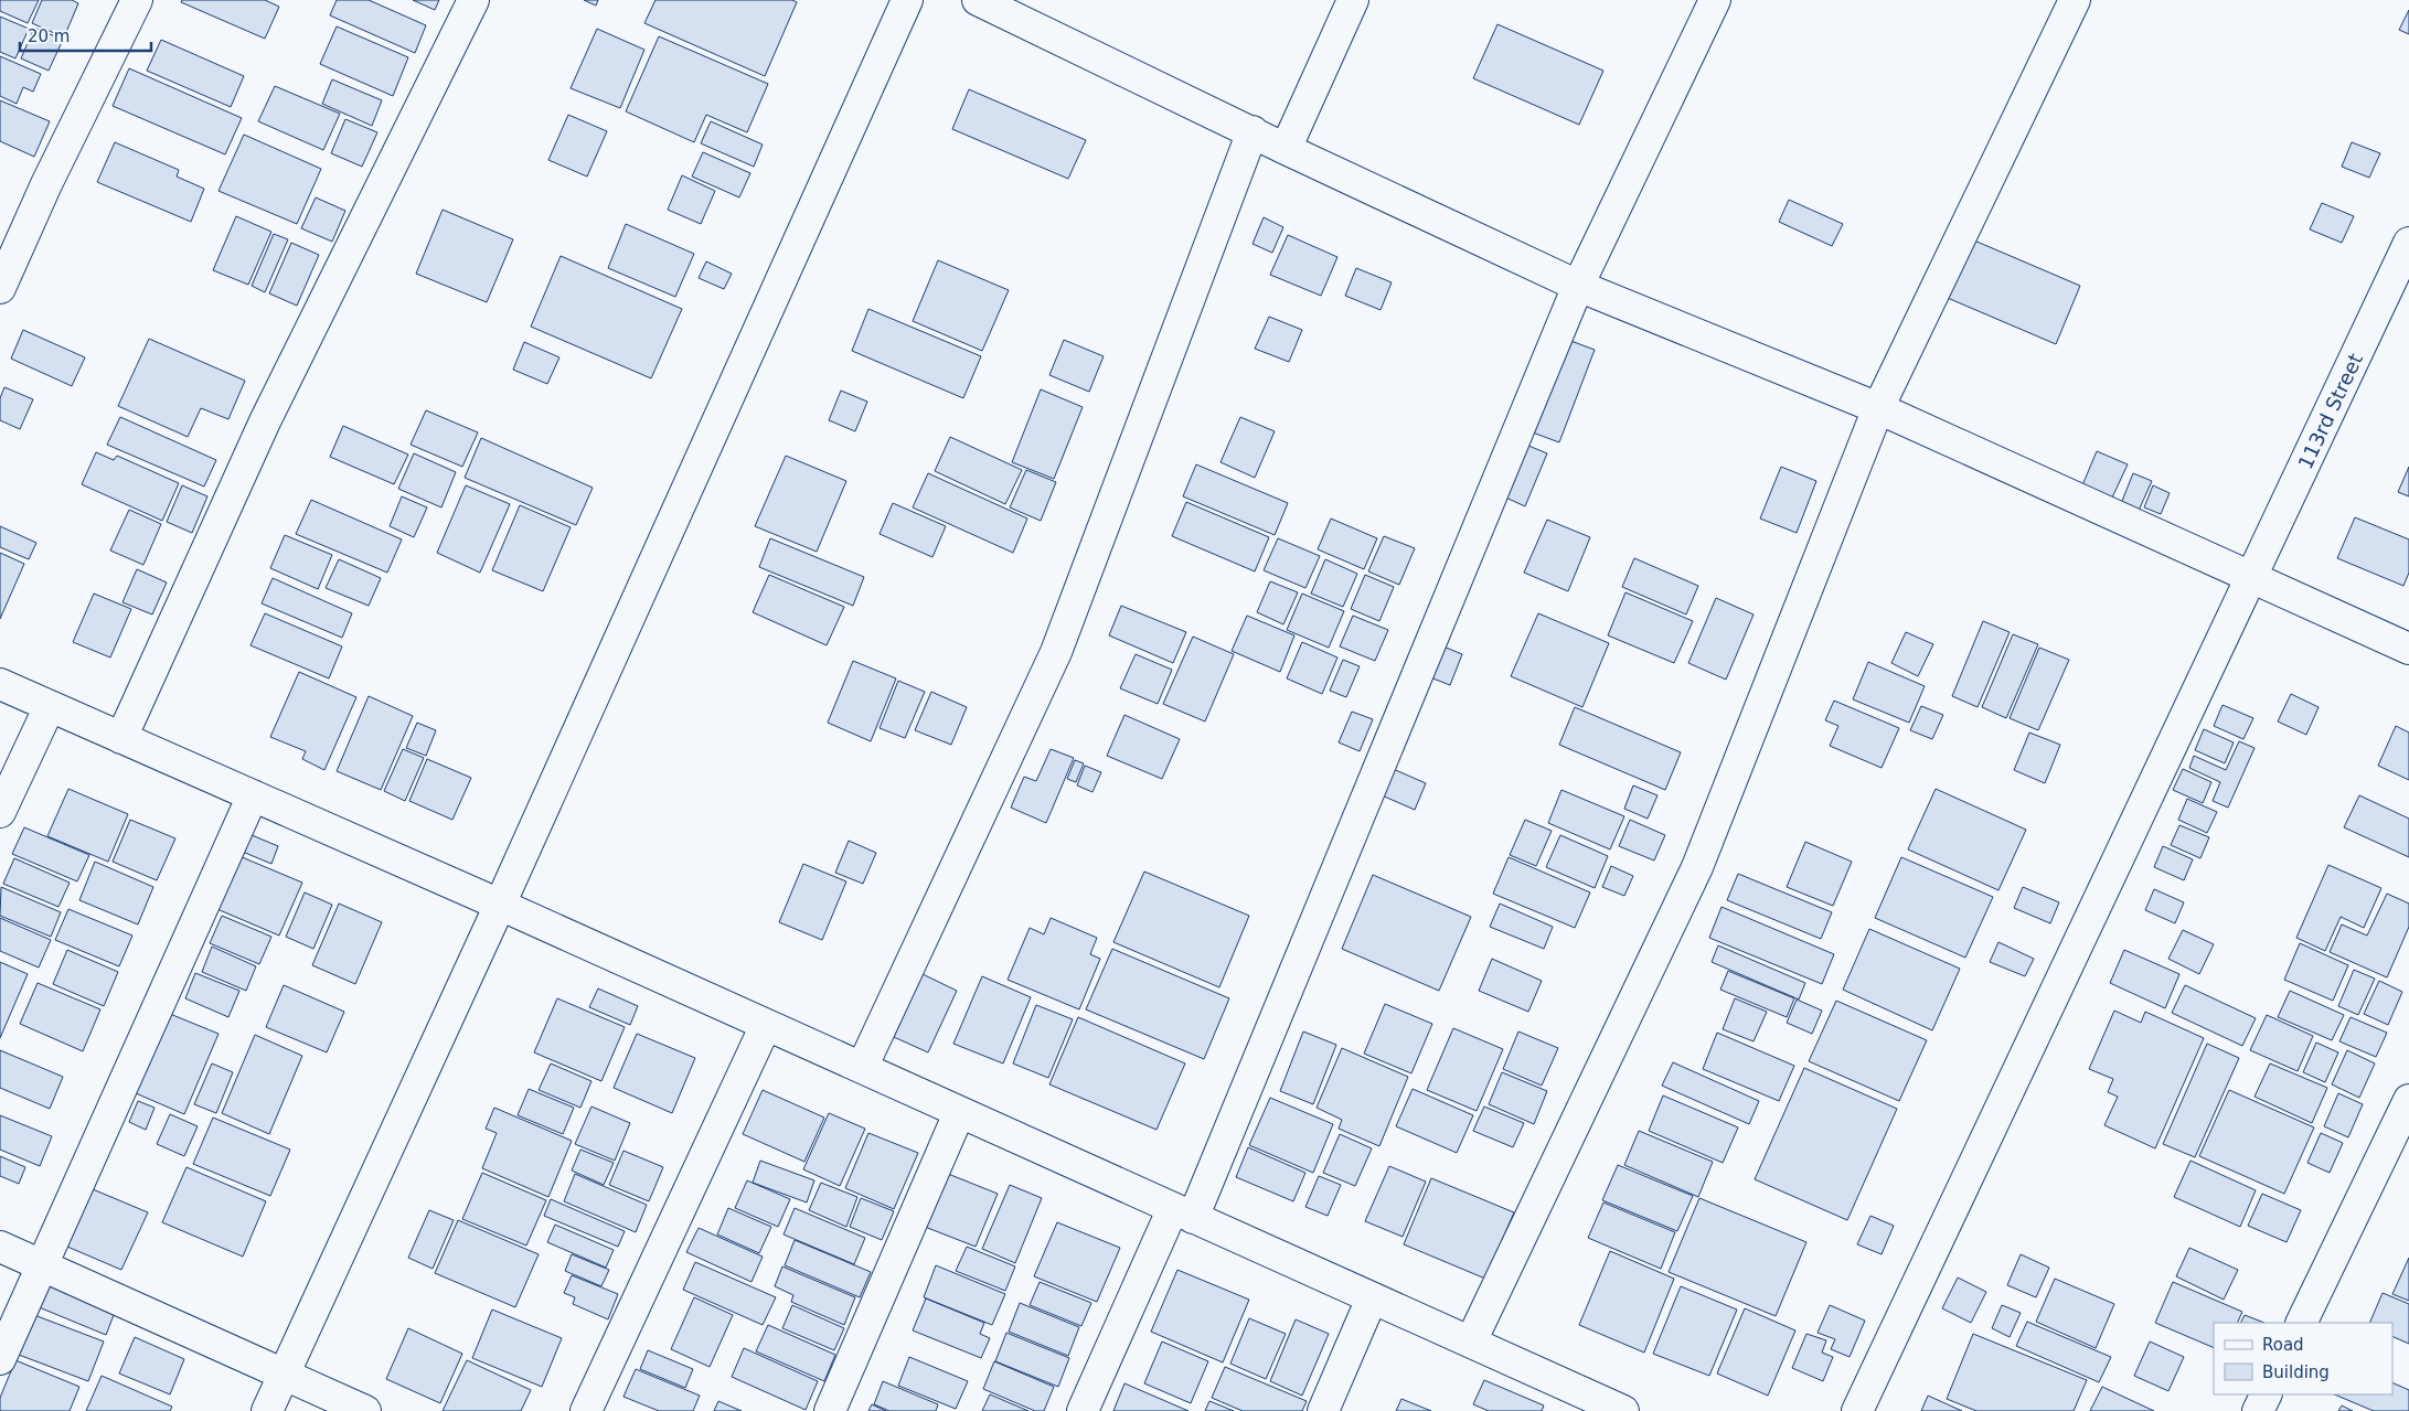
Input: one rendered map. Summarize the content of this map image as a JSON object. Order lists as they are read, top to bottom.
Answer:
{
  "streets": {
    "street": ["113rd Street"]
  },
  "legend": ["Road", "Building"],
  "scale_bar": "20 m"
}
